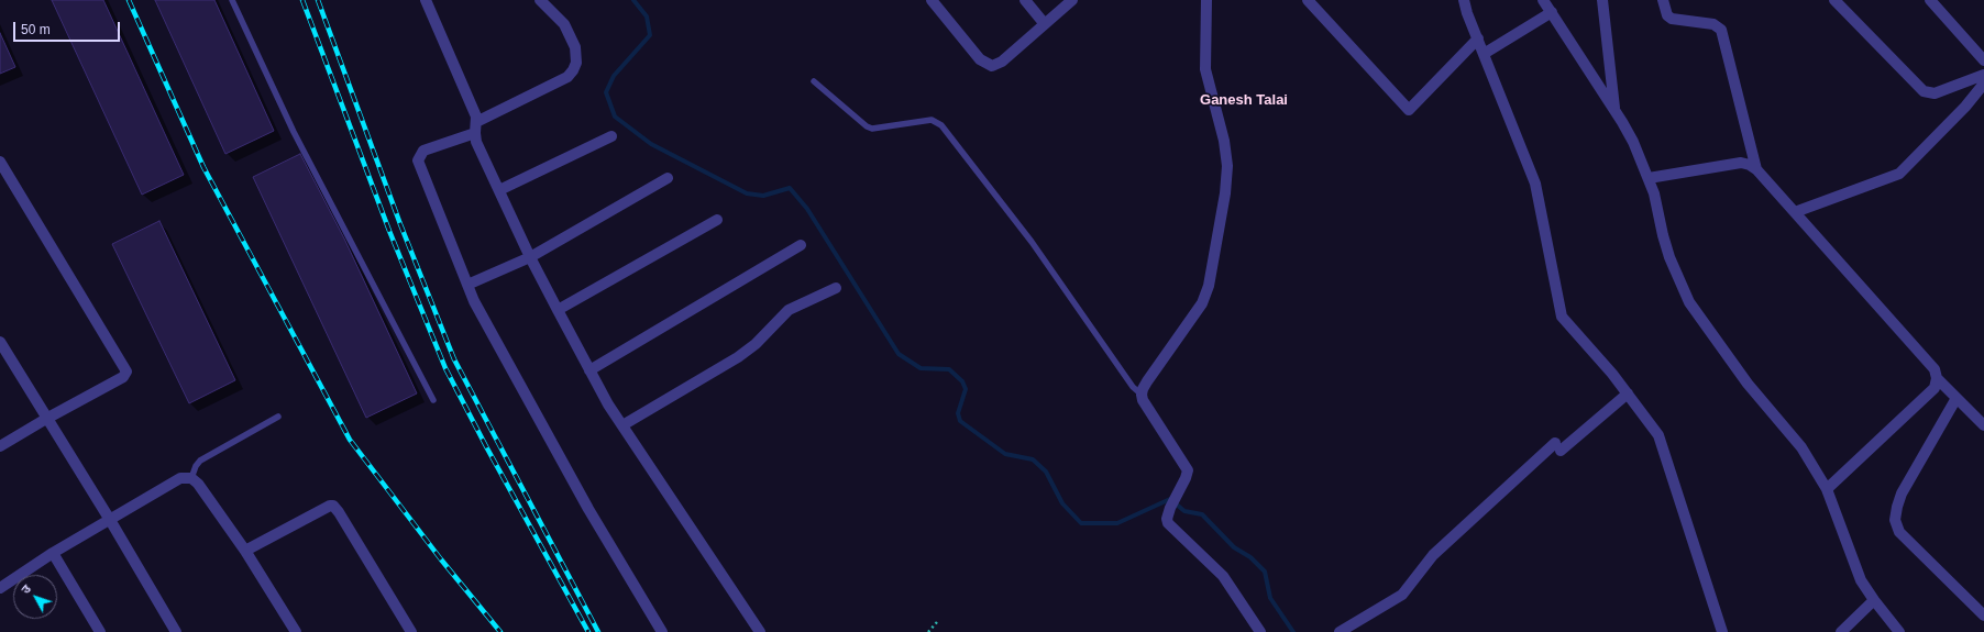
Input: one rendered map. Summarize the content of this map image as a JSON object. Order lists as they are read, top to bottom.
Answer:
{
  "districts": ["Ganesh Talai"],
  "scale_bar": "50 m",
  "north": "top left"
}
